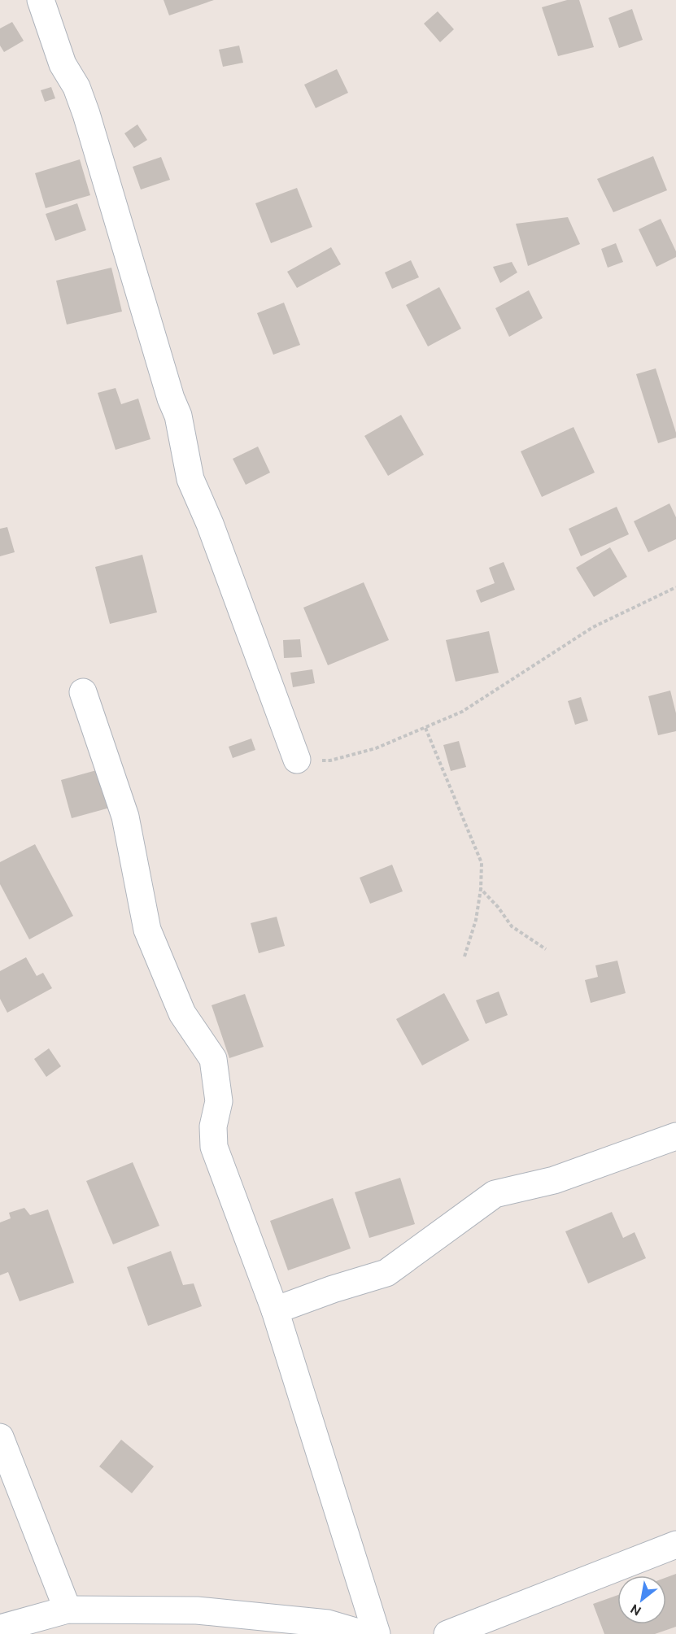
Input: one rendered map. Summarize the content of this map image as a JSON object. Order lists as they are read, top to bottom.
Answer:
{
  "north": "bottom left"
}
